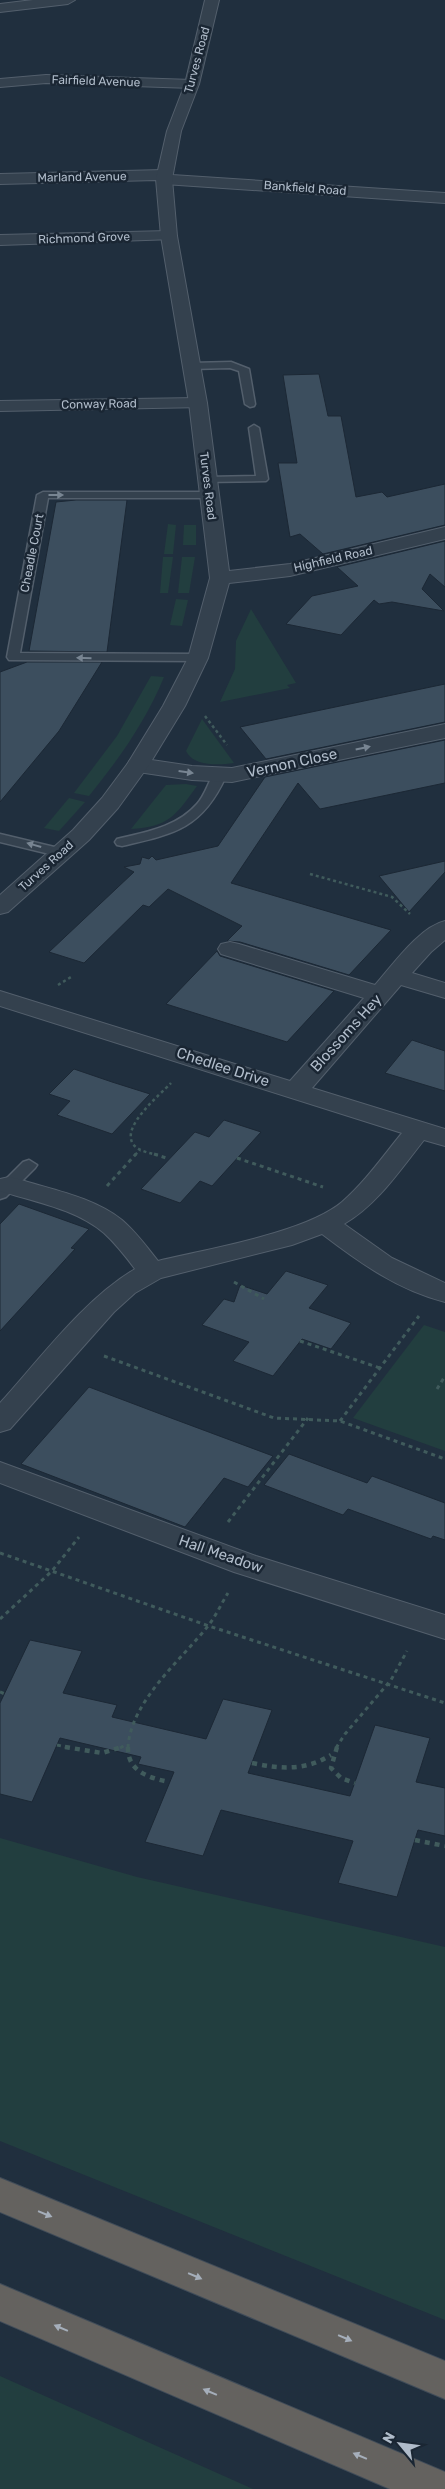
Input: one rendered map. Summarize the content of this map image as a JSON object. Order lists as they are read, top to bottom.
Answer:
{
  "streets": {
    "street": [
      "Turves Road",
      "Fairfield Avenue",
      "Marland Avenue",
      "Bankfield Road",
      "Richmond Grove",
      "Conway Road",
      "Highfield Road",
      "Vernon Close",
      "Blossoms Hey",
      "Chedlee Drive",
      "Hall Meadow"
    ],
    "lane": ["Cheadle Court"]
  },
  "crossings": [
    ["Turves Road", "Fairfield Avenue"],
    ["Turves Road", "Marland Avenue"],
    ["Turves Road", "Bankfield Road"],
    ["Turves Road", "Richmond Grove"],
    ["Turves Road", "Conway Road"],
    ["Turves Road", "Cheadle Court"],
    ["Turves Road", "Highfield Road"],
    ["Turves Road", "Vernon Close"],
    ["Marland Avenue", "Bankfield Road"],
    ["Blossoms Hey", "Chedlee Drive"]
  ],
  "north": "top left"
}
